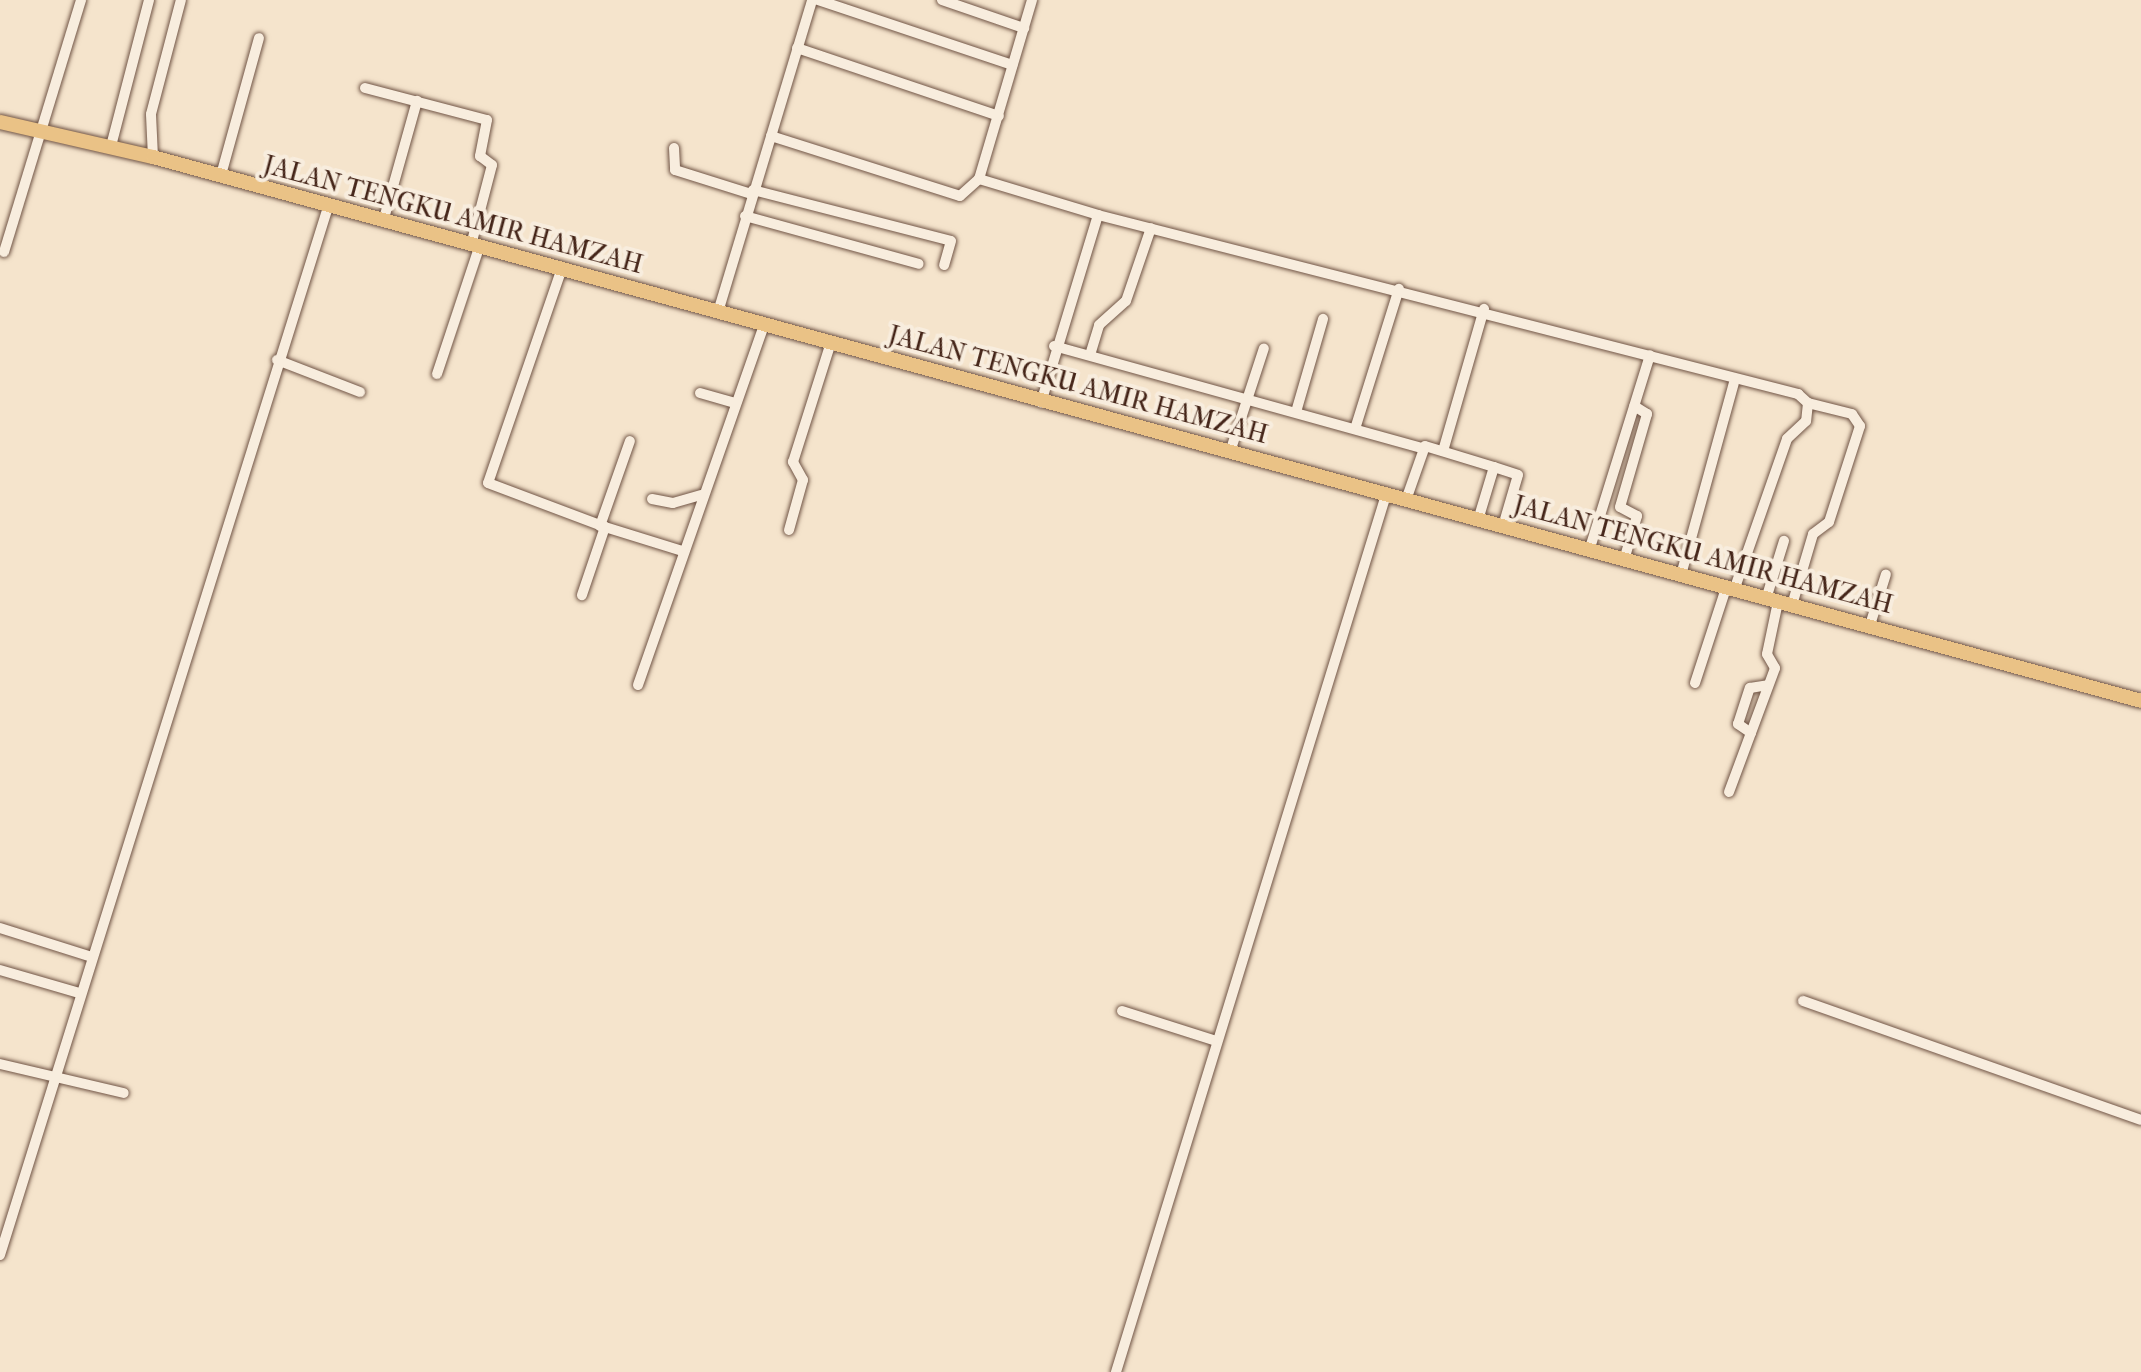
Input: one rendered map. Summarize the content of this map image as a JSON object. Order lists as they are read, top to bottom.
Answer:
{
  "streets": {
    "highway": ["JALAN TENGKU AMIR HAMZAH"]
  }
}
